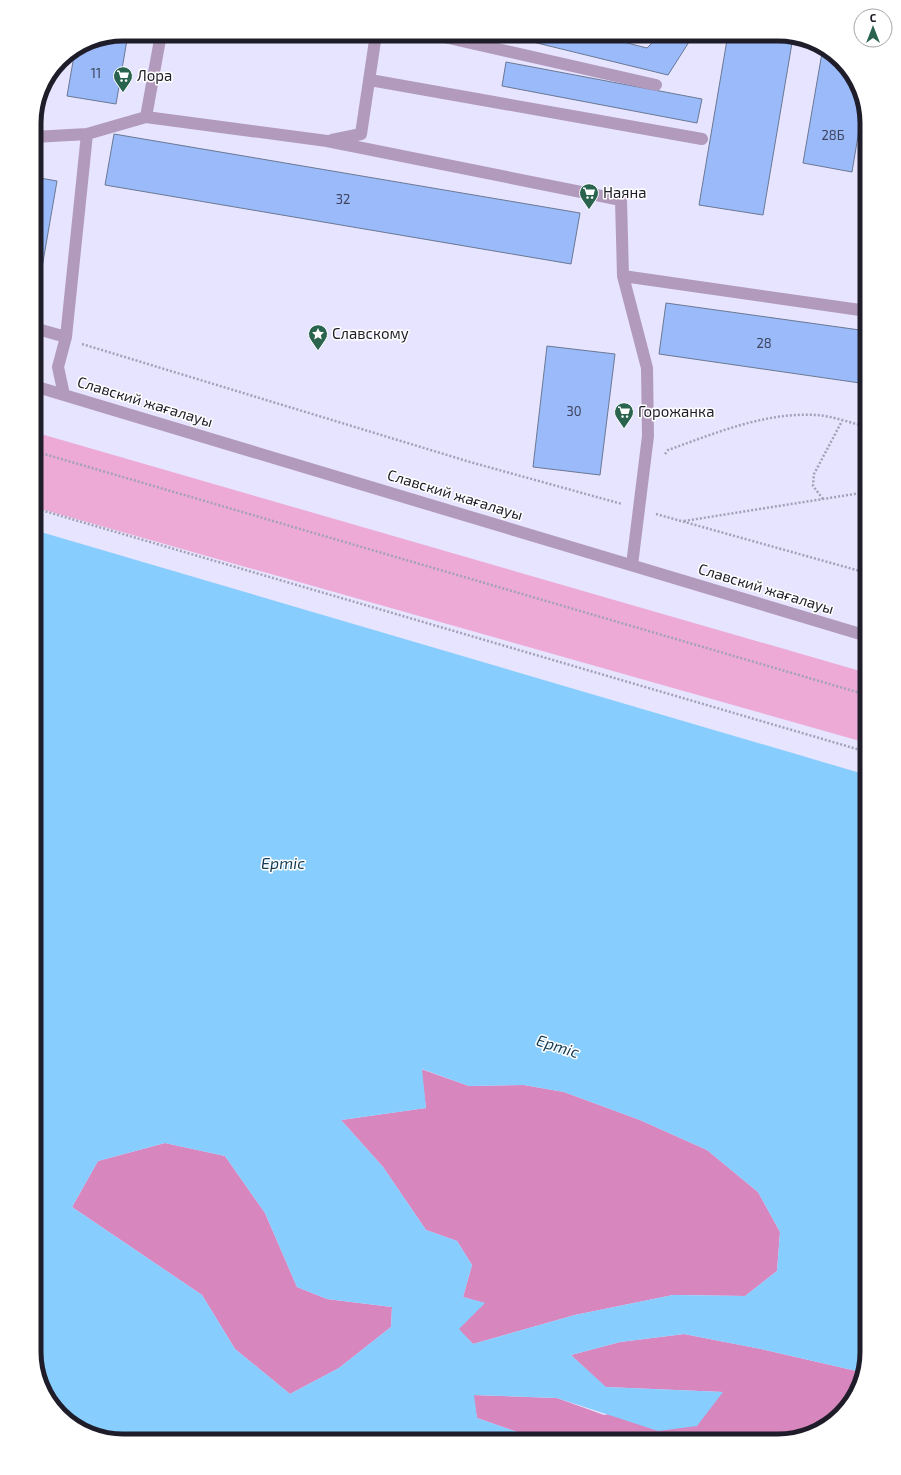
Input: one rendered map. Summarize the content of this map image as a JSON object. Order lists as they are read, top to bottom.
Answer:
{
  "streets": {
    "street": ["Славский жағалауы"]
  },
  "water": ["Ертіс"],
  "places": {
    "supermarket": ["Лора", "Наяна", "Горожанка"],
    "place": ["Славскому"]
  },
  "house_numbers": [
    "11",
    "28Б",
    "32",
    "28",
    "30"
  ],
  "north": "top"
}
